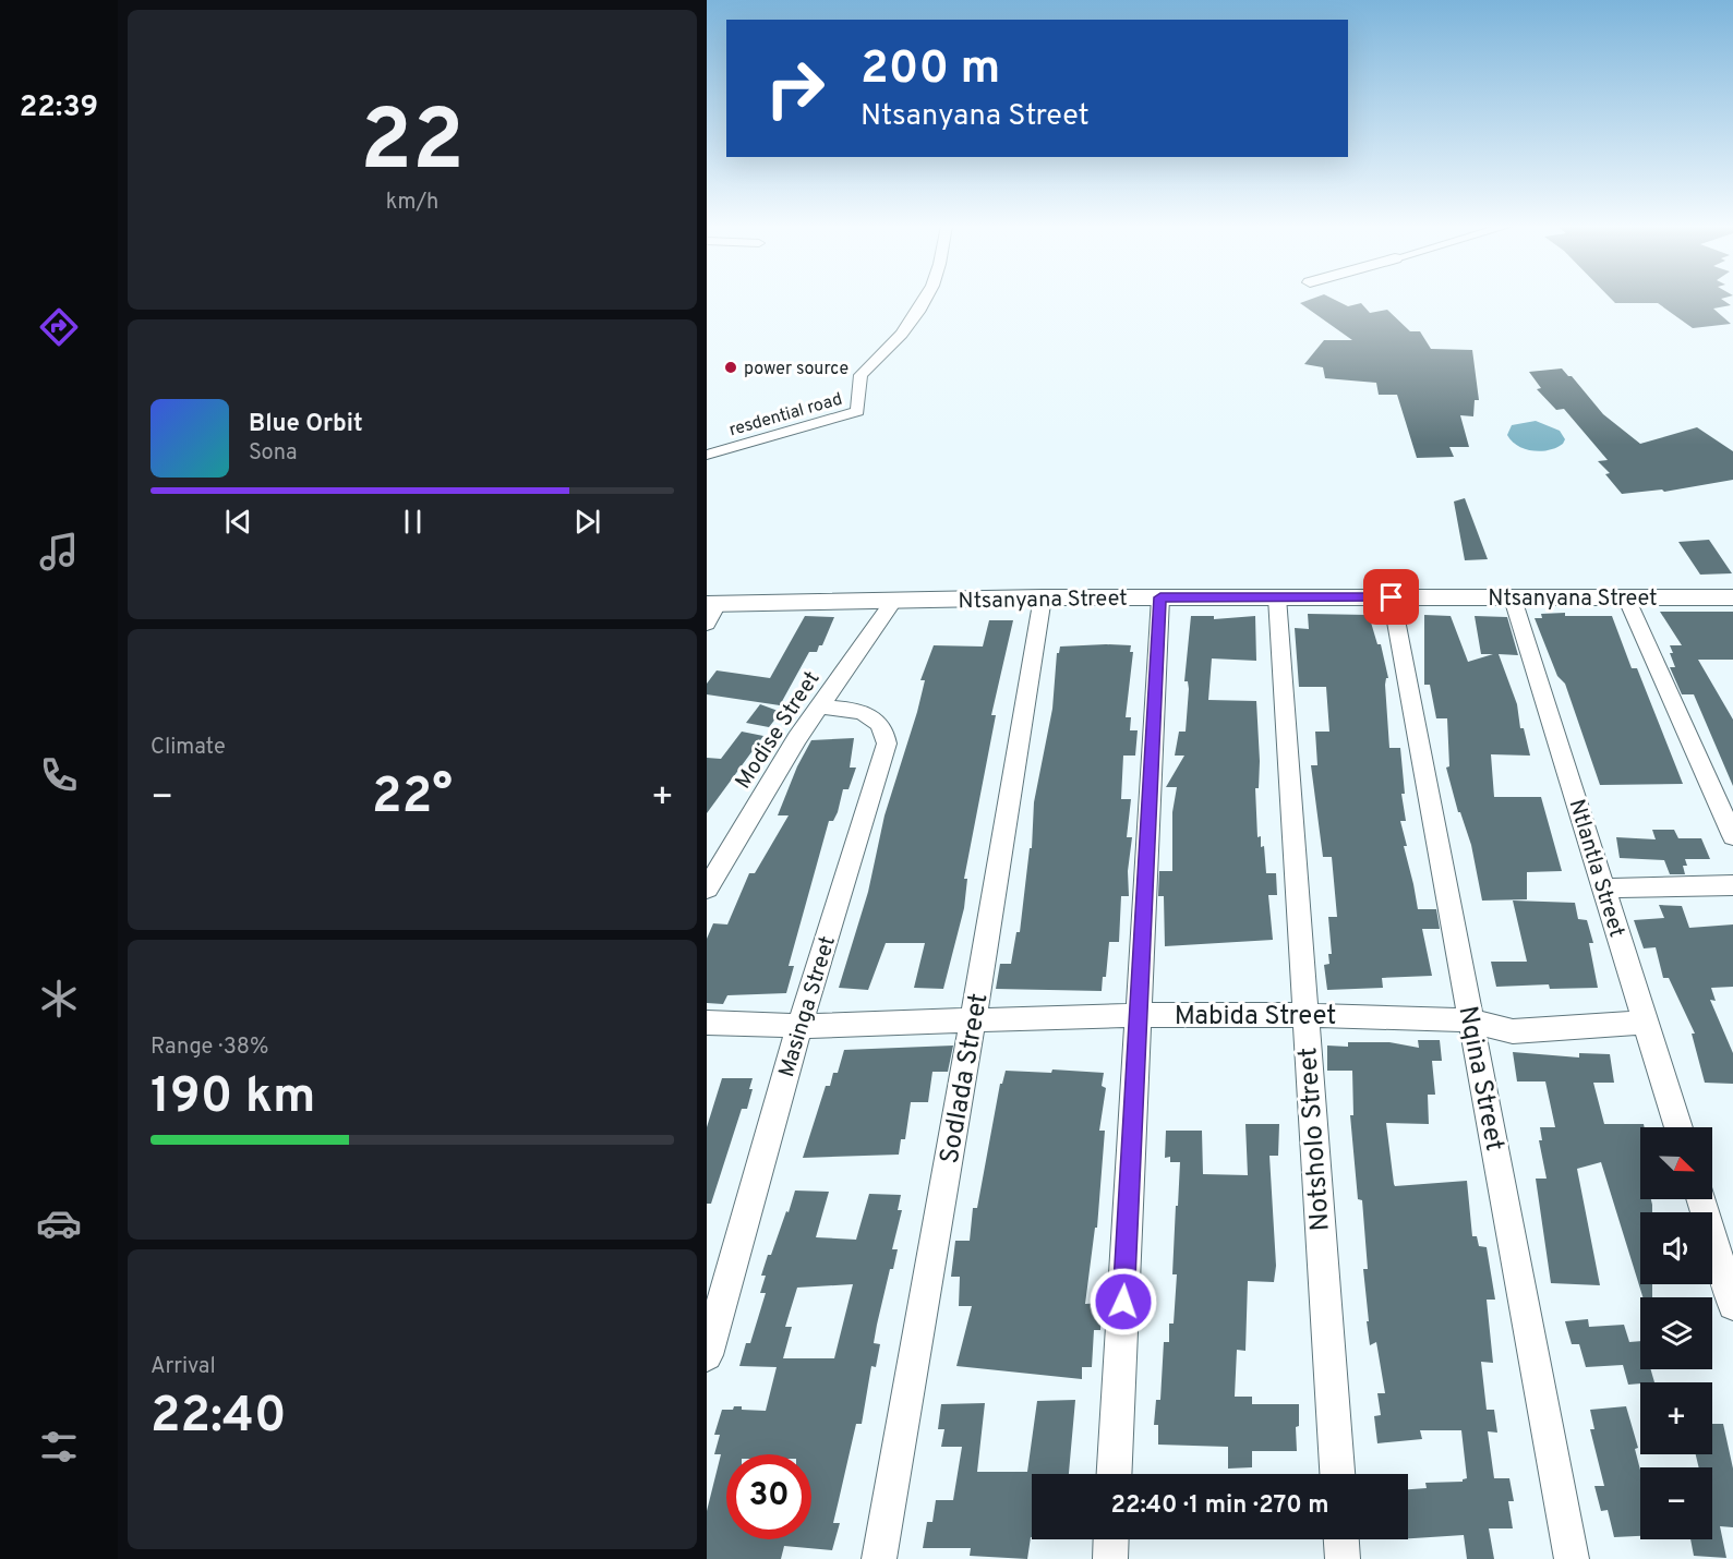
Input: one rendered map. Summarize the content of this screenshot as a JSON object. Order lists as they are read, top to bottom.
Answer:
{
  "streets": {
    "street": [
      "resdential road",
      "Ntsanyana Street",
      "Modise Street",
      "Ntlantla Street",
      "Masinga Street",
      "Mabida Street",
      "Sodlada Street",
      "Nqina Street",
      "Notsholo Street"
    ]
  },
  "crossings": [
    ["Ntsanyana Street", "Modise Street"],
    ["Ntsanyana Street", "Ntlantla Street"],
    ["Ntsanyana Street", "Sodlada Street"],
    ["Ntsanyana Street", "Nqina Street"],
    ["Ntsanyana Street", "Notsholo Street"],
    ["Modise Street", "Masinga Street"],
    ["Ntlantla Street", "Mabida Street"],
    ["Masinga Street", "Mabida Street"],
    ["Mabida Street", "Sodlada Street"],
    ["Mabida Street", "Nqina Street"],
    ["Mabida Street", "Notsholo Street"]
  ],
  "places": ["power source"],
  "north": "bottom right",
  "page": {
    "tabs": "22:39",
    "tile": [
      ["22", "km/h"],
      "Climate",
      ["Range · 38%", "190 km"],
      ["Arrival", "22:40"]
    ],
    "turn": ["200 m", "Ntsanyana Street"],
    "song": ["Blue Orbit", "Sona"],
    "heat": ["−", "22°", "+"],
    "map_buttons": ["+", "−"],
    "limit": "30",
    "trip": "22:40 · 1 min · 270 m"
  }
}
